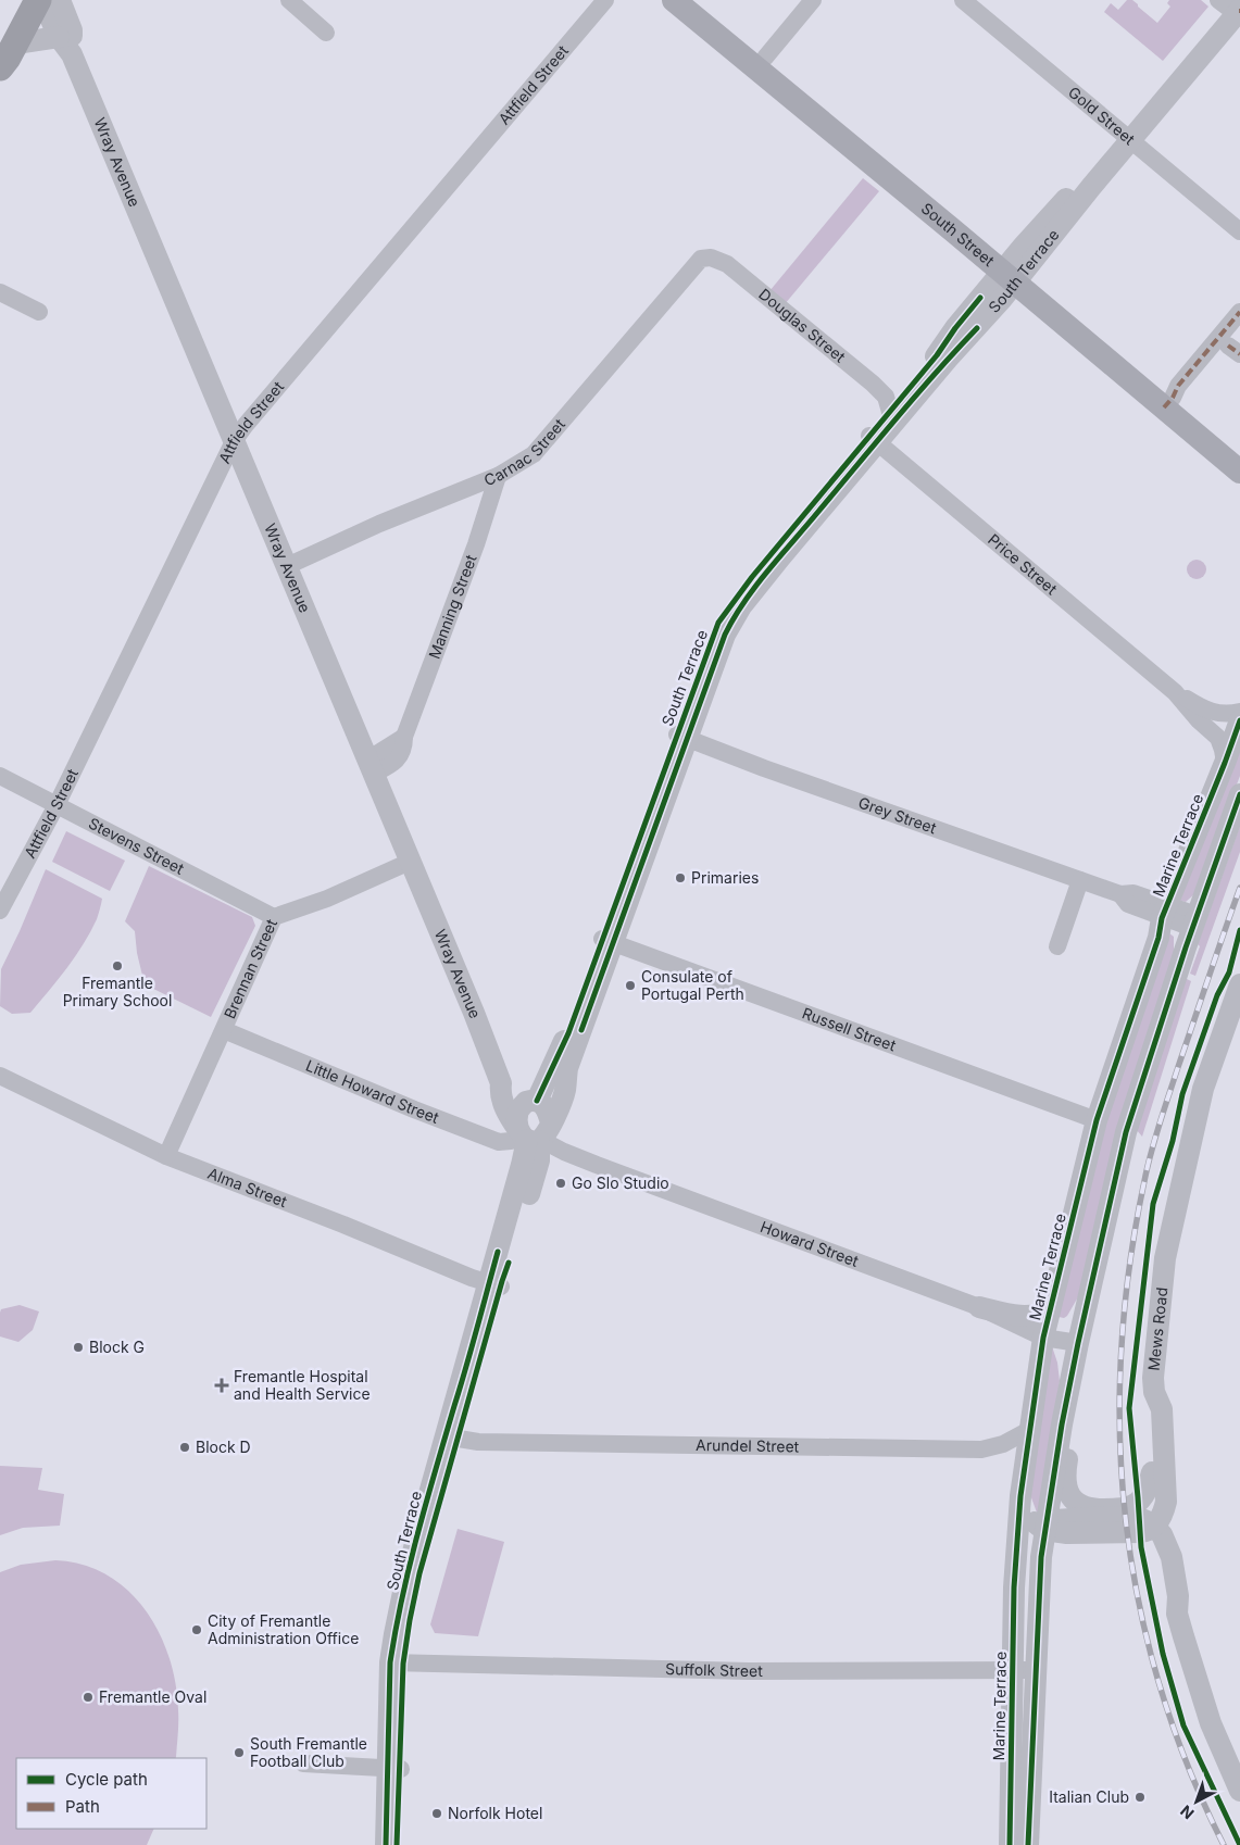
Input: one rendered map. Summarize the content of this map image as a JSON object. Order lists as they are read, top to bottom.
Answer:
{
  "streets": {
    "main road": ["South Street"],
    "street": [
      "Attfield Street",
      "Gold Street",
      "Wray Avenue",
      "South Terrace",
      "Douglas Street",
      "Carnac Street",
      "Price Street",
      "Manning Street",
      "Grey Street",
      "Marine Terrace",
      "Stevens Street",
      "Brennan Street",
      "Russell Street",
      "Little Howard Street",
      "Alma Street",
      "Howard Street",
      "Mews Road",
      "Arundel Street",
      "Suffolk Street"
    ]
  },
  "crossings": [
    ["Attfield Street", "Wray Avenue"],
    ["Attfield Street", "Stevens Street"],
    ["Gold Street", "South Terrace"],
    ["Wray Avenue", "South Terrace"],
    ["Wray Avenue", "Carnac Street"],
    ["Wray Avenue", "Manning Street"],
    ["Wray Avenue", "Brennan Street"],
    ["Wray Avenue", "Little Howard Street"],
    ["Wray Avenue", "Howard Street"],
    ["South Street", "South Terrace"],
    ["South Terrace", "Douglas Street"],
    ["South Terrace", "Price Street"],
    ["South Terrace", "Grey Street"],
    ["South Terrace", "Russell Street"],
    ["South Terrace", "Little Howard Street"],
    ["South Terrace", "Alma Street"],
    ["South Terrace", "Howard Street"],
    ["South Terrace", "Arundel Street"],
    ["South Terrace", "Suffolk Street"],
    ["Douglas Street", "Carnac Street"],
    ["Carnac Street", "Manning Street"],
    ["Price Street", "Marine Terrace"],
    ["Grey Street", "Marine Terrace"],
    ["Marine Terrace", "Russell Street"],
    ["Marine Terrace", "Howard Street"],
    ["Marine Terrace", "Arundel Street"],
    ["Marine Terrace", "Suffolk Street"],
    ["Stevens Street", "Brennan Street"],
    ["Brennan Street", "Little Howard Street"],
    ["Brennan Street", "Alma Street"],
    ["Little Howard Street", "Howard Street"]
  ],
  "places": {
    "other": [
      "Primaries",
      "Fremantle Primary School",
      "Consulate of Portugal Perth",
      "Go Slo Studio",
      "Block G",
      "Block D",
      "City of Fremantle Administration Office",
      "Fremantle Oval",
      "South Fremantle Football Club",
      "Italian Club",
      "Norfolk Hotel"
    ],
    "health": ["Fremantle Hospital and Health Service"]
  },
  "legend": ["Cycle path", "Path"],
  "north": "bottom left"
}
